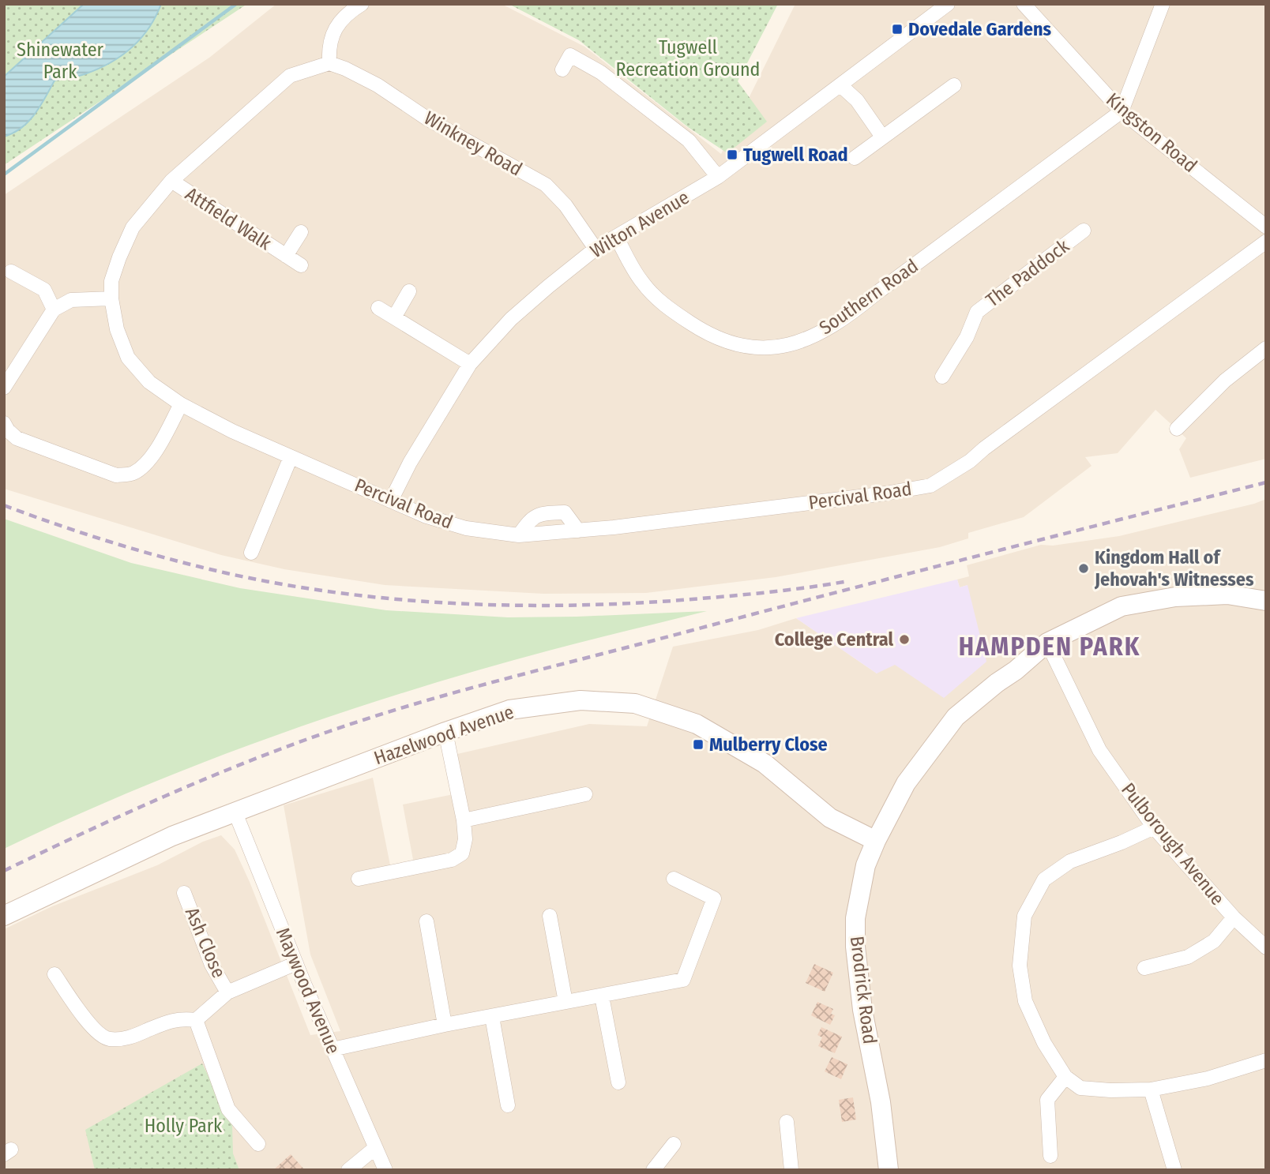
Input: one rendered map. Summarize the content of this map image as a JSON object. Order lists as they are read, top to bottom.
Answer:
{
  "streets": {
    "street": [
      "Kingston Road",
      "Winkney Road",
      "Attfield Walk",
      "Wilton Avenue",
      "The Paddock",
      "Southern Road",
      "Percival Road",
      "Hazelwood Avenue",
      "Pulborough Avenue",
      "Ash Close",
      "Brodrick Road",
      "Maywood Avenue"
    ]
  },
  "crossings": [
    ["Kingston Road", "Southern Road"],
    ["Winkney Road", "Wilton Avenue"],
    ["Winkney Road", "Percival Road"],
    ["Attfield Walk", "Percival Road"],
    ["Wilton Avenue", "Southern Road"],
    ["Wilton Avenue", "Percival Road"],
    ["Hazelwood Avenue", "Brodrick Road"],
    ["Hazelwood Avenue", "Maywood Avenue"],
    ["Pulborough Avenue", "Brodrick Road"],
    ["Ash Close", "Maywood Avenue"]
  ],
  "districts": ["HAMPDEN PARK"],
  "parks": ["Tugwell Recreation Ground", "Shinewater Park", "Holly Park"],
  "places": {
    "transit": ["Dovedale Gardens", "Tugwell Road", "Mulberry Close"],
    "other": ["Kingdom Hall of Jehovah's Witnesses", "College Central"]
  }
}
